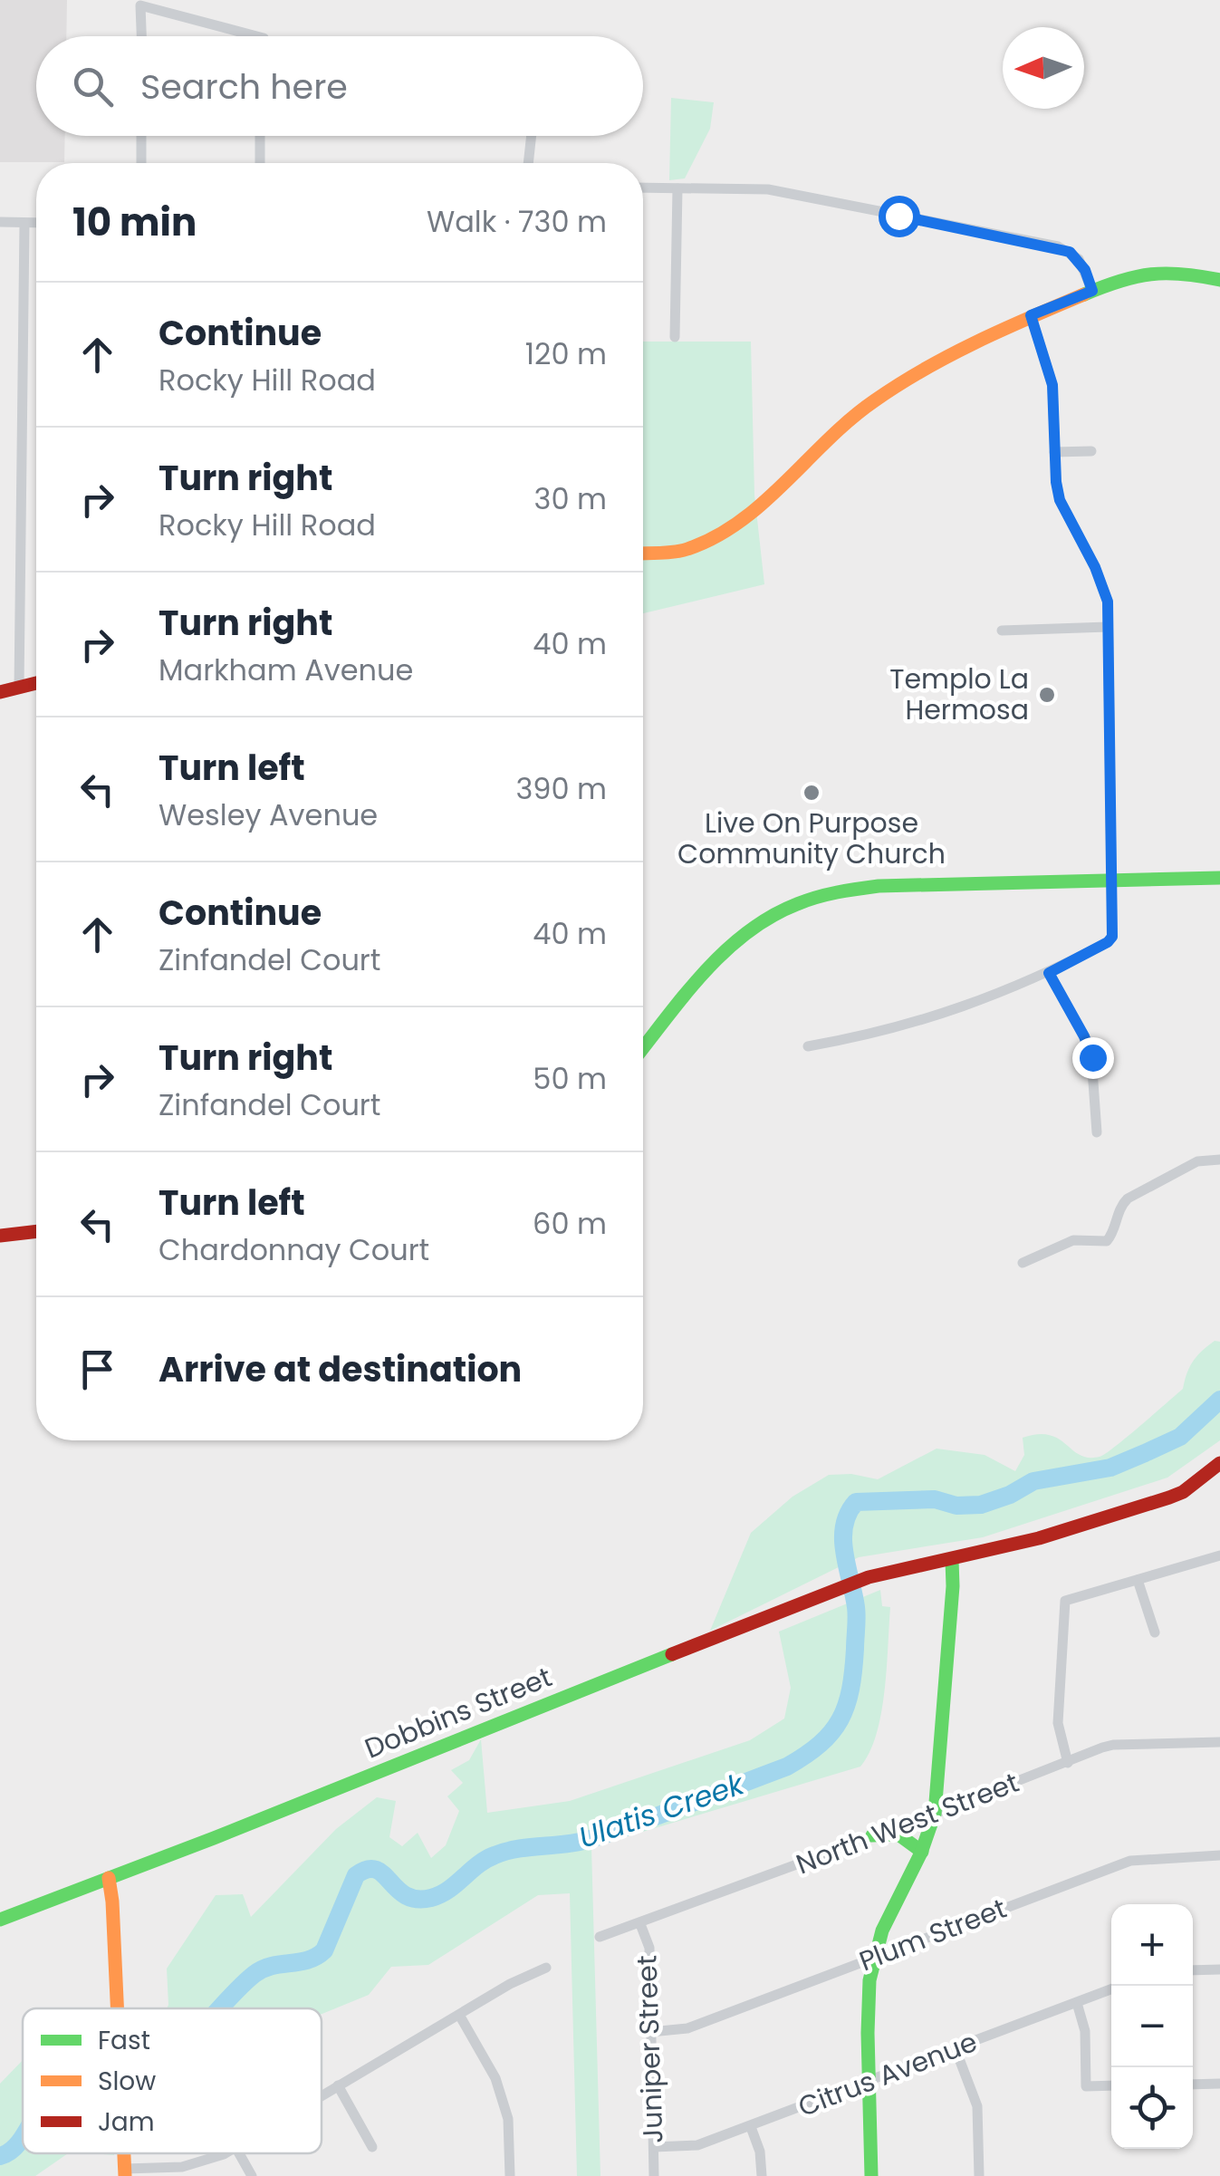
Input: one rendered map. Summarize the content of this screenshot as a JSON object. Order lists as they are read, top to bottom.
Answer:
{
  "streets": {
    "street": [
      "Dobbins Street",
      "North West Street",
      "Plum Street",
      "Juniper Street",
      "Citrus Avenue"
    ]
  },
  "crossings": [
    ["North West Street", "Juniper Street"],
    ["Plum Street", "Juniper Street"],
    ["Juniper Street", "Citrus Avenue"]
  ],
  "water": ["Ulatis Creek"],
  "places": ["Templo La Hermosa", "Live On Purpose Community Church"],
  "legend": ["Fast", "Slow", "Jam"],
  "north": "left",
  "page": {
    "search": "Search here",
    "heading": ["10 min", "Walk · 730 m"],
    "list": [
      ["Continue", "Rocky Hill Road", "120 m"],
      ["Turn right", "Rocky Hill Road", "30 m"],
      ["Turn right", "Markham Avenue", "40 m"],
      ["Turn left", "Wesley Avenue", "390 m"],
      ["Continue", "Zinfandel Court", "40 m"],
      ["Turn right", "Zinfandel Court", "50 m"],
      ["Turn left", "Chardonnay Court", "60 m"],
      "Arrive at destination"
    ],
    "map_buttons": ["+", "−"]
  }
}
